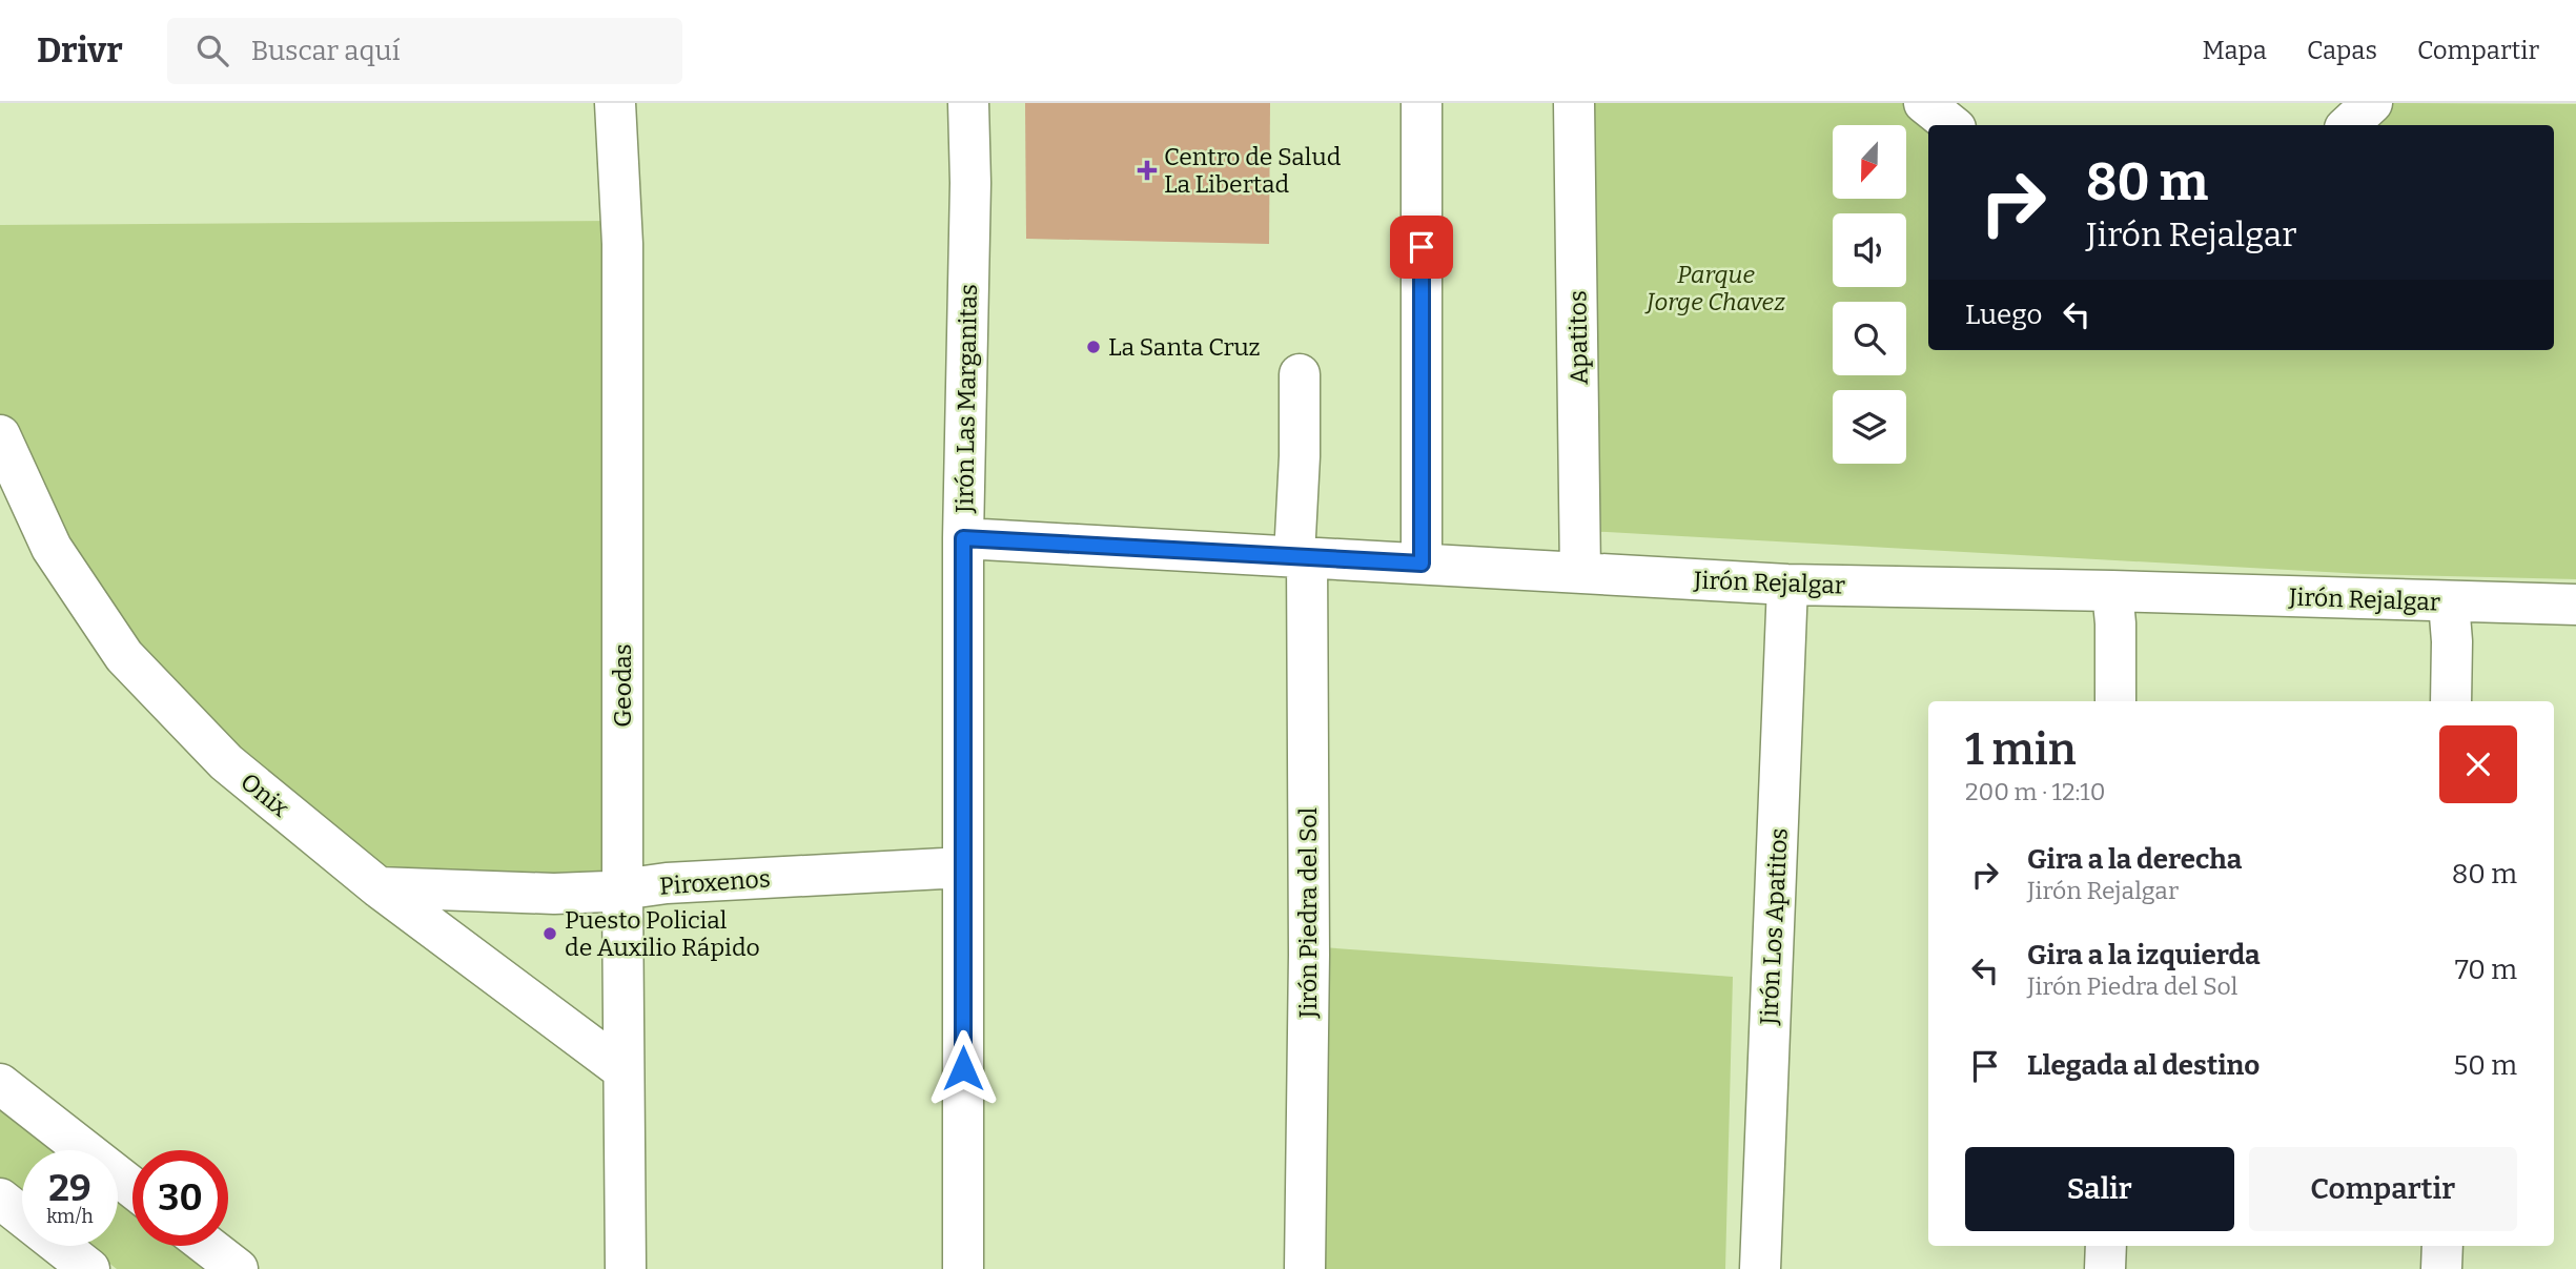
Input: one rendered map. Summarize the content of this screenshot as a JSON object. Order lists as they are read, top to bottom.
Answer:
{
  "streets": {
    "street": [
      "Apatitos",
      "Jirón Las Marganitas",
      "Jirón Rejalgar",
      "Geodas",
      "Onix",
      "Piroxenos",
      "Jirón Piedra del Sol",
      "Jirón Los Apatitos"
    ]
  },
  "crossings": [
    ["Apatitos", "Jirón Rejalgar"],
    ["Jirón Las Marganitas", "Jirón Rejalgar"],
    ["Jirón Las Marganitas", "Piroxenos"],
    ["Jirón Rejalgar", "Jirón Piedra del Sol"],
    ["Jirón Rejalgar", "Jirón Los Apatitos"],
    ["Geodas", "Onix"],
    ["Geodas", "Piroxenos"],
    ["Onix", "Piroxenos"]
  ],
  "parks": ["Parque Jorge Chavez"],
  "places": {
    "health": ["Centro de Salud La Libertad"],
    "other": ["La Santa Cruz", "Puesto Policial de Auxilio Rápido"]
  },
  "north": "bottom",
  "page": {
    "header": "Drivr",
    "search": "Buscar aquí",
    "nav": ["Mapa", "Capas", "Compartir"],
    "turn": ["80 m", "Jirón Rejalgar"],
    "then": "Luego",
    "heading": ["1 min", "200 m · 12:10"],
    "list": [
      {
        "name": "Gira a la derecha",
        "note": "Jirón Rejalgar",
        "value": "80 m"
      },
      {
        "name": "Gira a la izquierda",
        "note": "Jirón Piedra del Sol",
        "value": "70 m"
      },
      {
        "name": "Llegada al destino",
        "value": "50 m"
      }
    ],
    "buttons": ["Salir", "Compartir"],
    "speed": "29 km/h",
    "limit": "30"
  }
}
